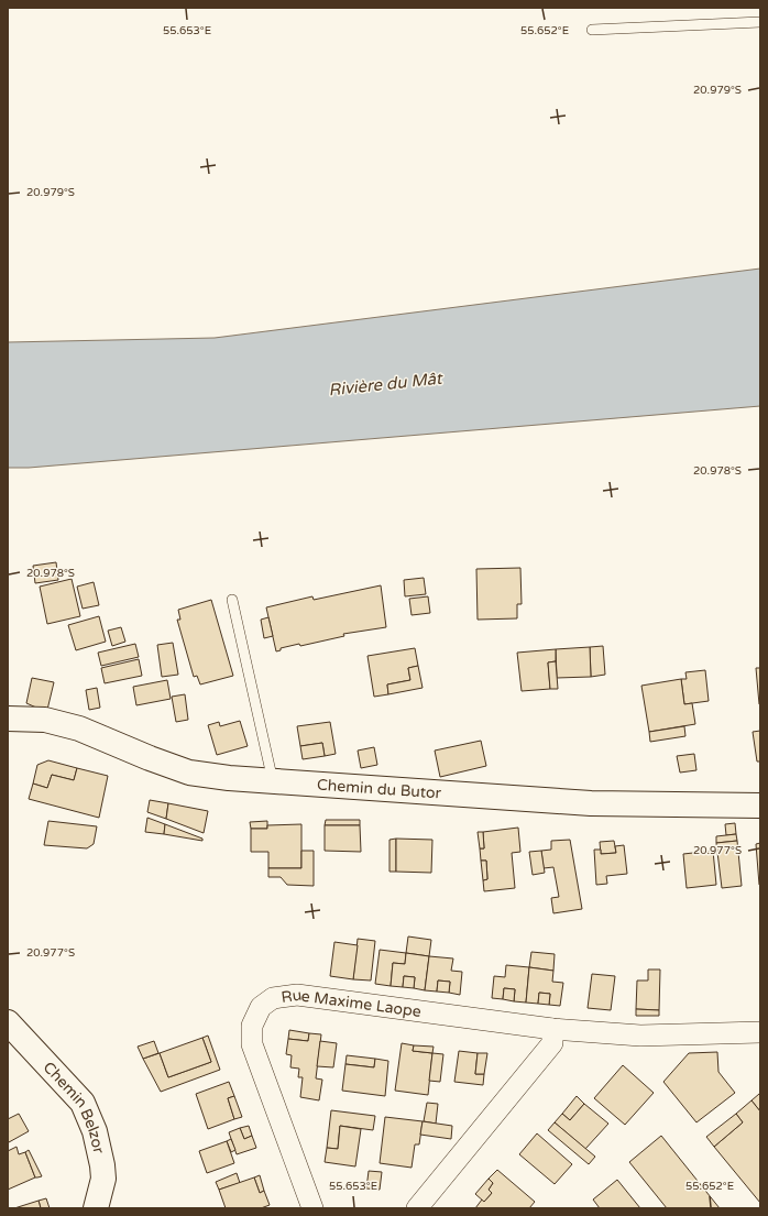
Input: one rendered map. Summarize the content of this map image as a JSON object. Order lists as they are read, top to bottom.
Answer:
{
  "streets": {
    "street": ["Chemin du Butor", "Rue Maxime Laope", "Chemin Belzor"]
  },
  "water": ["Rivière du Mât"],
  "coordinates": [
    "55.653°E",
    "55.652°E",
    "20.979°S",
    "20.978°S",
    "20.977°S"
  ]
}
